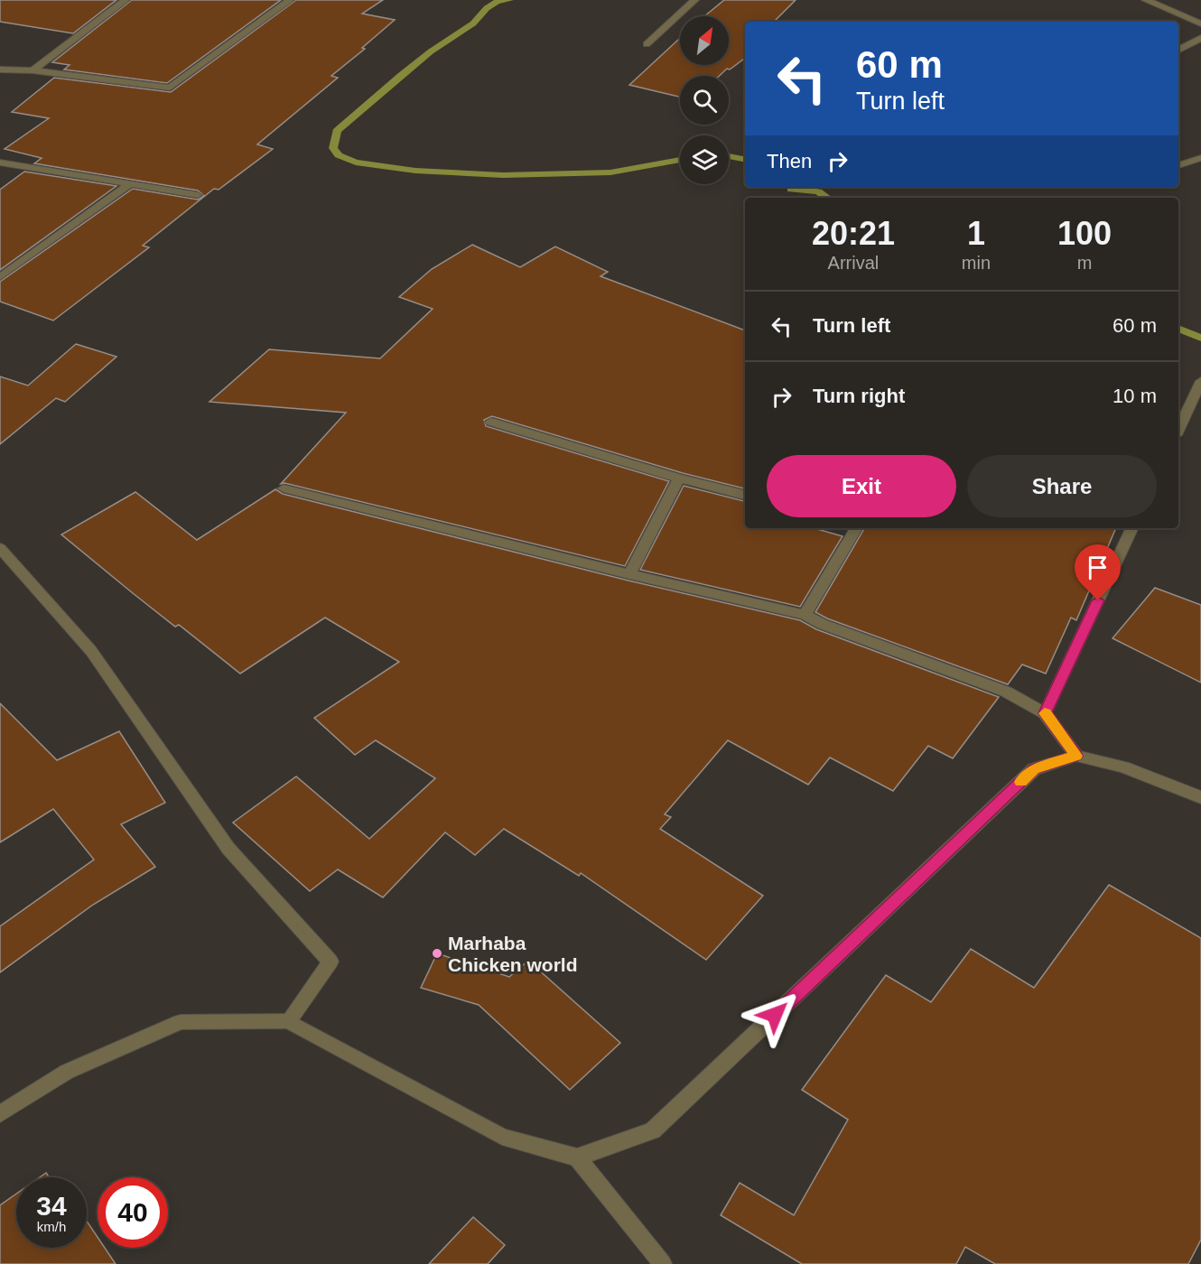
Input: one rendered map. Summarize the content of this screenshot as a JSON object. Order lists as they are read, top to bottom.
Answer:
{
  "places": ["Marhaba Chicken world"],
  "north": "top right",
  "page": {
    "turn": ["60 m", "Turn left"],
    "then": "Then",
    "eta": [
      "20:21",
      "Arrival",
      "1",
      "min",
      "100",
      "m"
    ],
    "list": [
      {
        "name": "Turn left",
        "value": "60 m"
      },
      {
        "name": "Turn right",
        "value": "10 m"
      }
    ],
    "buttons": ["Exit", "Share"],
    "speed": "34 km/h",
    "limit": "40"
  }
}
